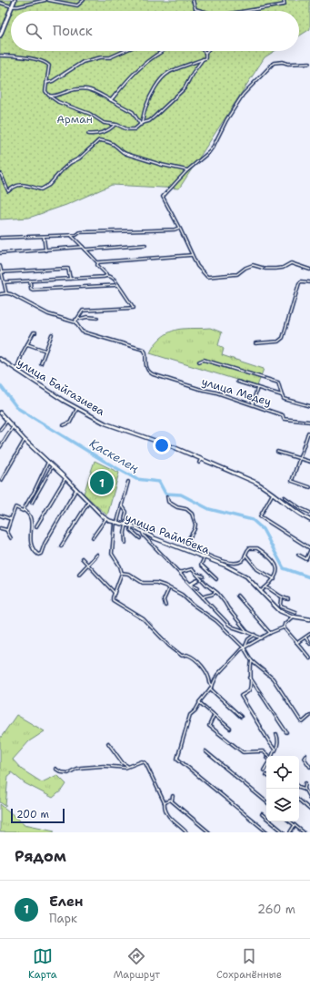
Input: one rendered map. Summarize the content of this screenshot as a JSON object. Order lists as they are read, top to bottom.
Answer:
{
  "streets": {
    "street": ["улица Байгазиева", "улица Медеу", "улица Раймбека"]
  },
  "water": ["Қаскелең"],
  "parks": ["Арман"],
  "scale_bar": "200 m",
  "page": {
    "search": "Поиск",
    "pins": "1",
    "scale": "200 m",
    "heading": "Рядом",
    "list": [
      {
        "mark": "1",
        "name": "Елен",
        "note": "Парк",
        "value": "260 m"
      }
    ],
    "nav": ["Карта", "Маршрут", "Сохранённые"]
  }
}
